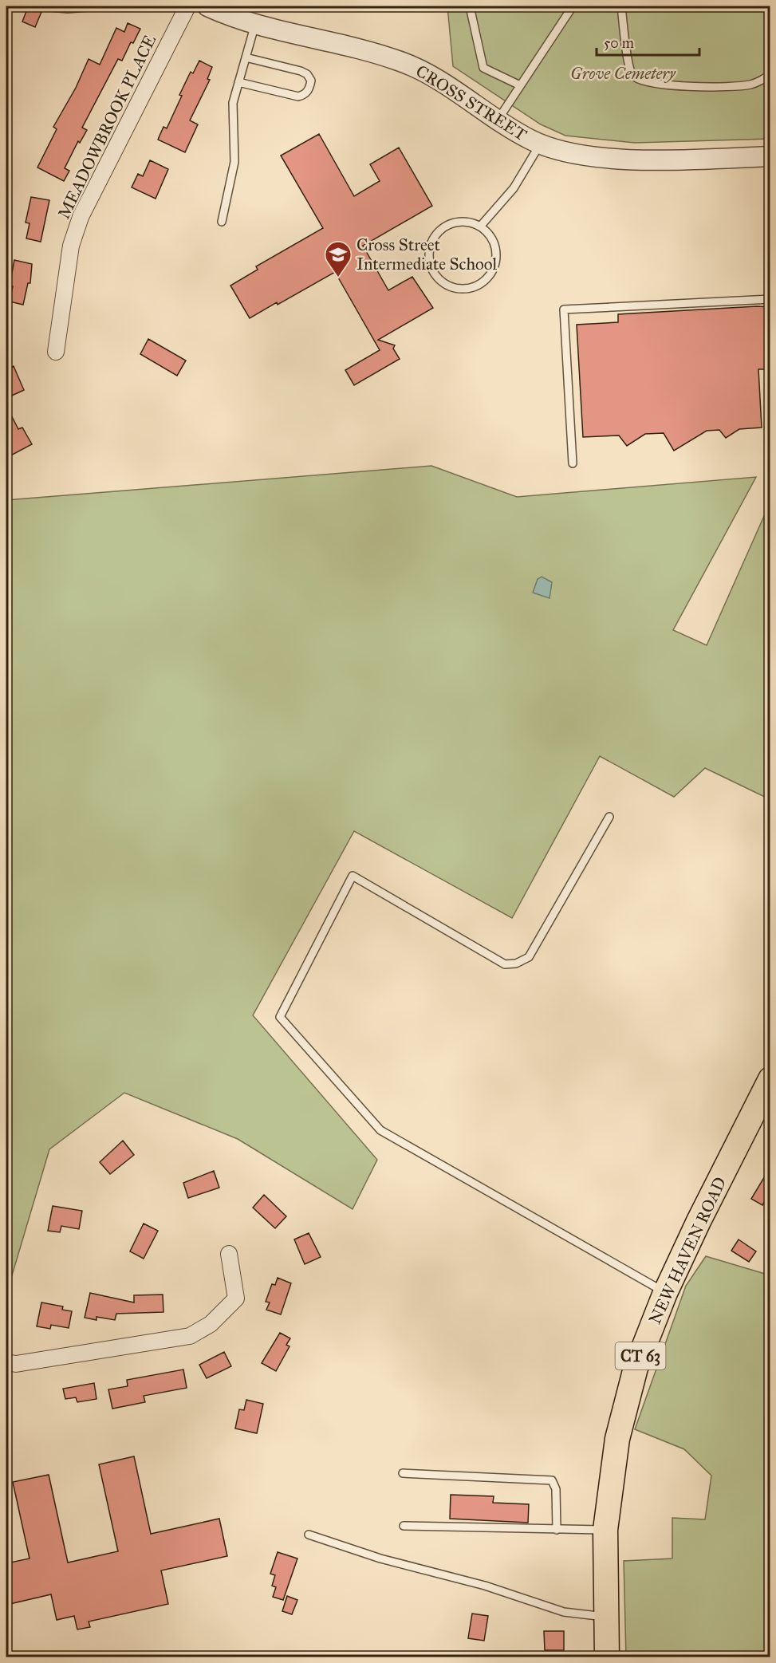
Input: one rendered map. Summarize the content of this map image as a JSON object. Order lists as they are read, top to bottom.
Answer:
{
  "streets": {
    "main road": ["NEW HAVEN ROAD", "CT 63"],
    "street": ["CROSS STREET", "MEADOWBROOK PLACE"]
  },
  "parks": ["Grove Cemetery"],
  "places": {
    "school or university": ["Cross Street Intermediate School"]
  },
  "scale_bar": "50 m"
}
